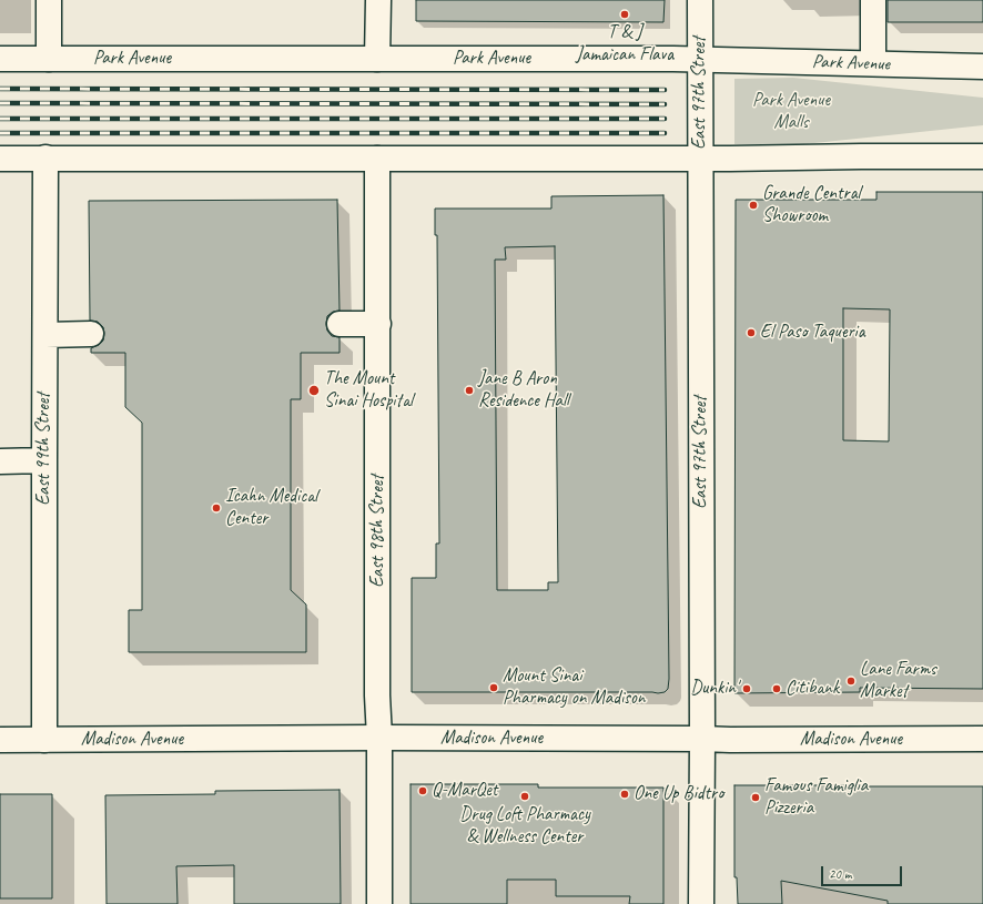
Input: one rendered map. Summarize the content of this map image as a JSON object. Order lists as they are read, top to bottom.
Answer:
{
  "streets": {
    "main road": [
      "Park Avenue",
      "East 97th Street",
      "East 99th Street",
      "East 98th Street",
      "Madison Avenue"
    ]
  },
  "crossings": [
    ["Park Avenue", "East 97th Street"],
    ["East 97th Street", "Madison Avenue"],
    ["East 99th Street", "Madison Avenue"],
    ["East 98th Street", "Madison Avenue"]
  ],
  "parks": ["Park Avenue Malls"],
  "places": [
    "T & J Jamaican Flava",
    "Grande Central Showroom",
    "El Paso Taqueria",
    "The Mount Sinai Hospital",
    "Jane B Aron Residence Hall",
    "Icahn Medical Center",
    "Lane Farms Market",
    "Mount Sinai Pharmacy on Madison",
    "Dunkin'",
    "Citibank",
    "Q-MarQet",
    "One Up Bidtro",
    "Drug Loft Pharmacy & Wellness Center",
    "Famous Famiglia Pizzeria"
  ],
  "scale_bar": "20 m"
}
